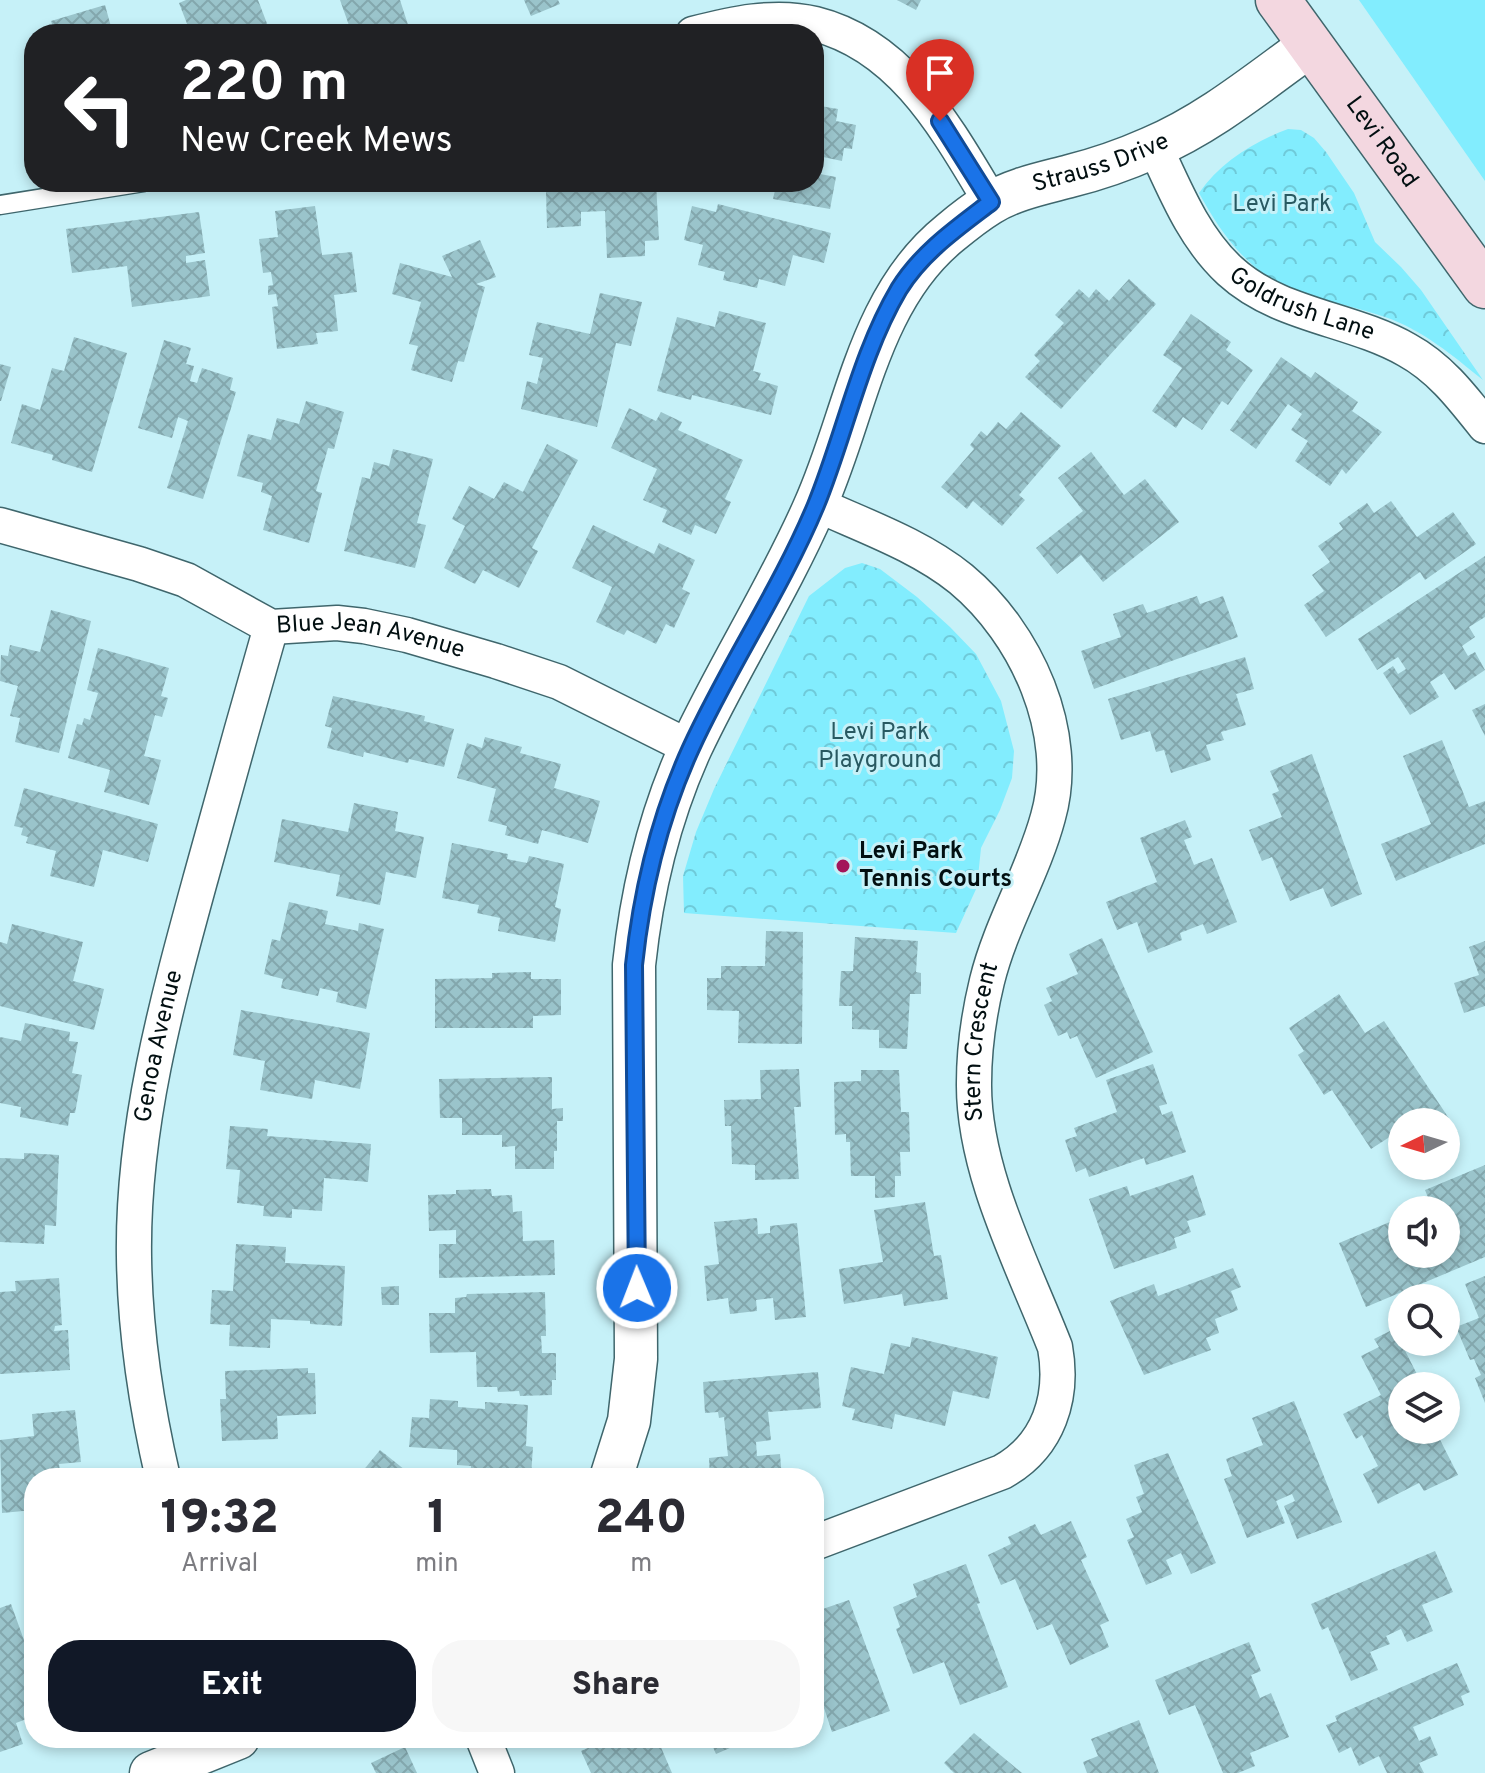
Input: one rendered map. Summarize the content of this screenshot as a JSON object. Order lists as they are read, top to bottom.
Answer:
{
  "streets": {
    "main road": ["Levi Road"],
    "street": [
      "Strauss Drive",
      "Goldrush Lane",
      "Blue Jean Avenue",
      "Stern Crescent",
      "Genoa Avenue"
    ]
  },
  "crossings": [
    ["Levi Road", "Strauss Drive"],
    ["Strauss Drive", "Goldrush Lane"],
    ["Strauss Drive", "Blue Jean Avenue"],
    ["Strauss Drive", "Stern Crescent"],
    ["Blue Jean Avenue", "Genoa Avenue"]
  ],
  "parks": ["Levi Park", "Levi Park Playground"],
  "places": ["Levi Park Tennis Courts"],
  "north": "left",
  "page": {
    "turn": ["220 m", "New Creek Mews"],
    "eta": [
      "19:32",
      "Arrival",
      "1",
      "min",
      "240",
      "m"
    ],
    "buttons": ["Exit", "Share"]
  }
}
